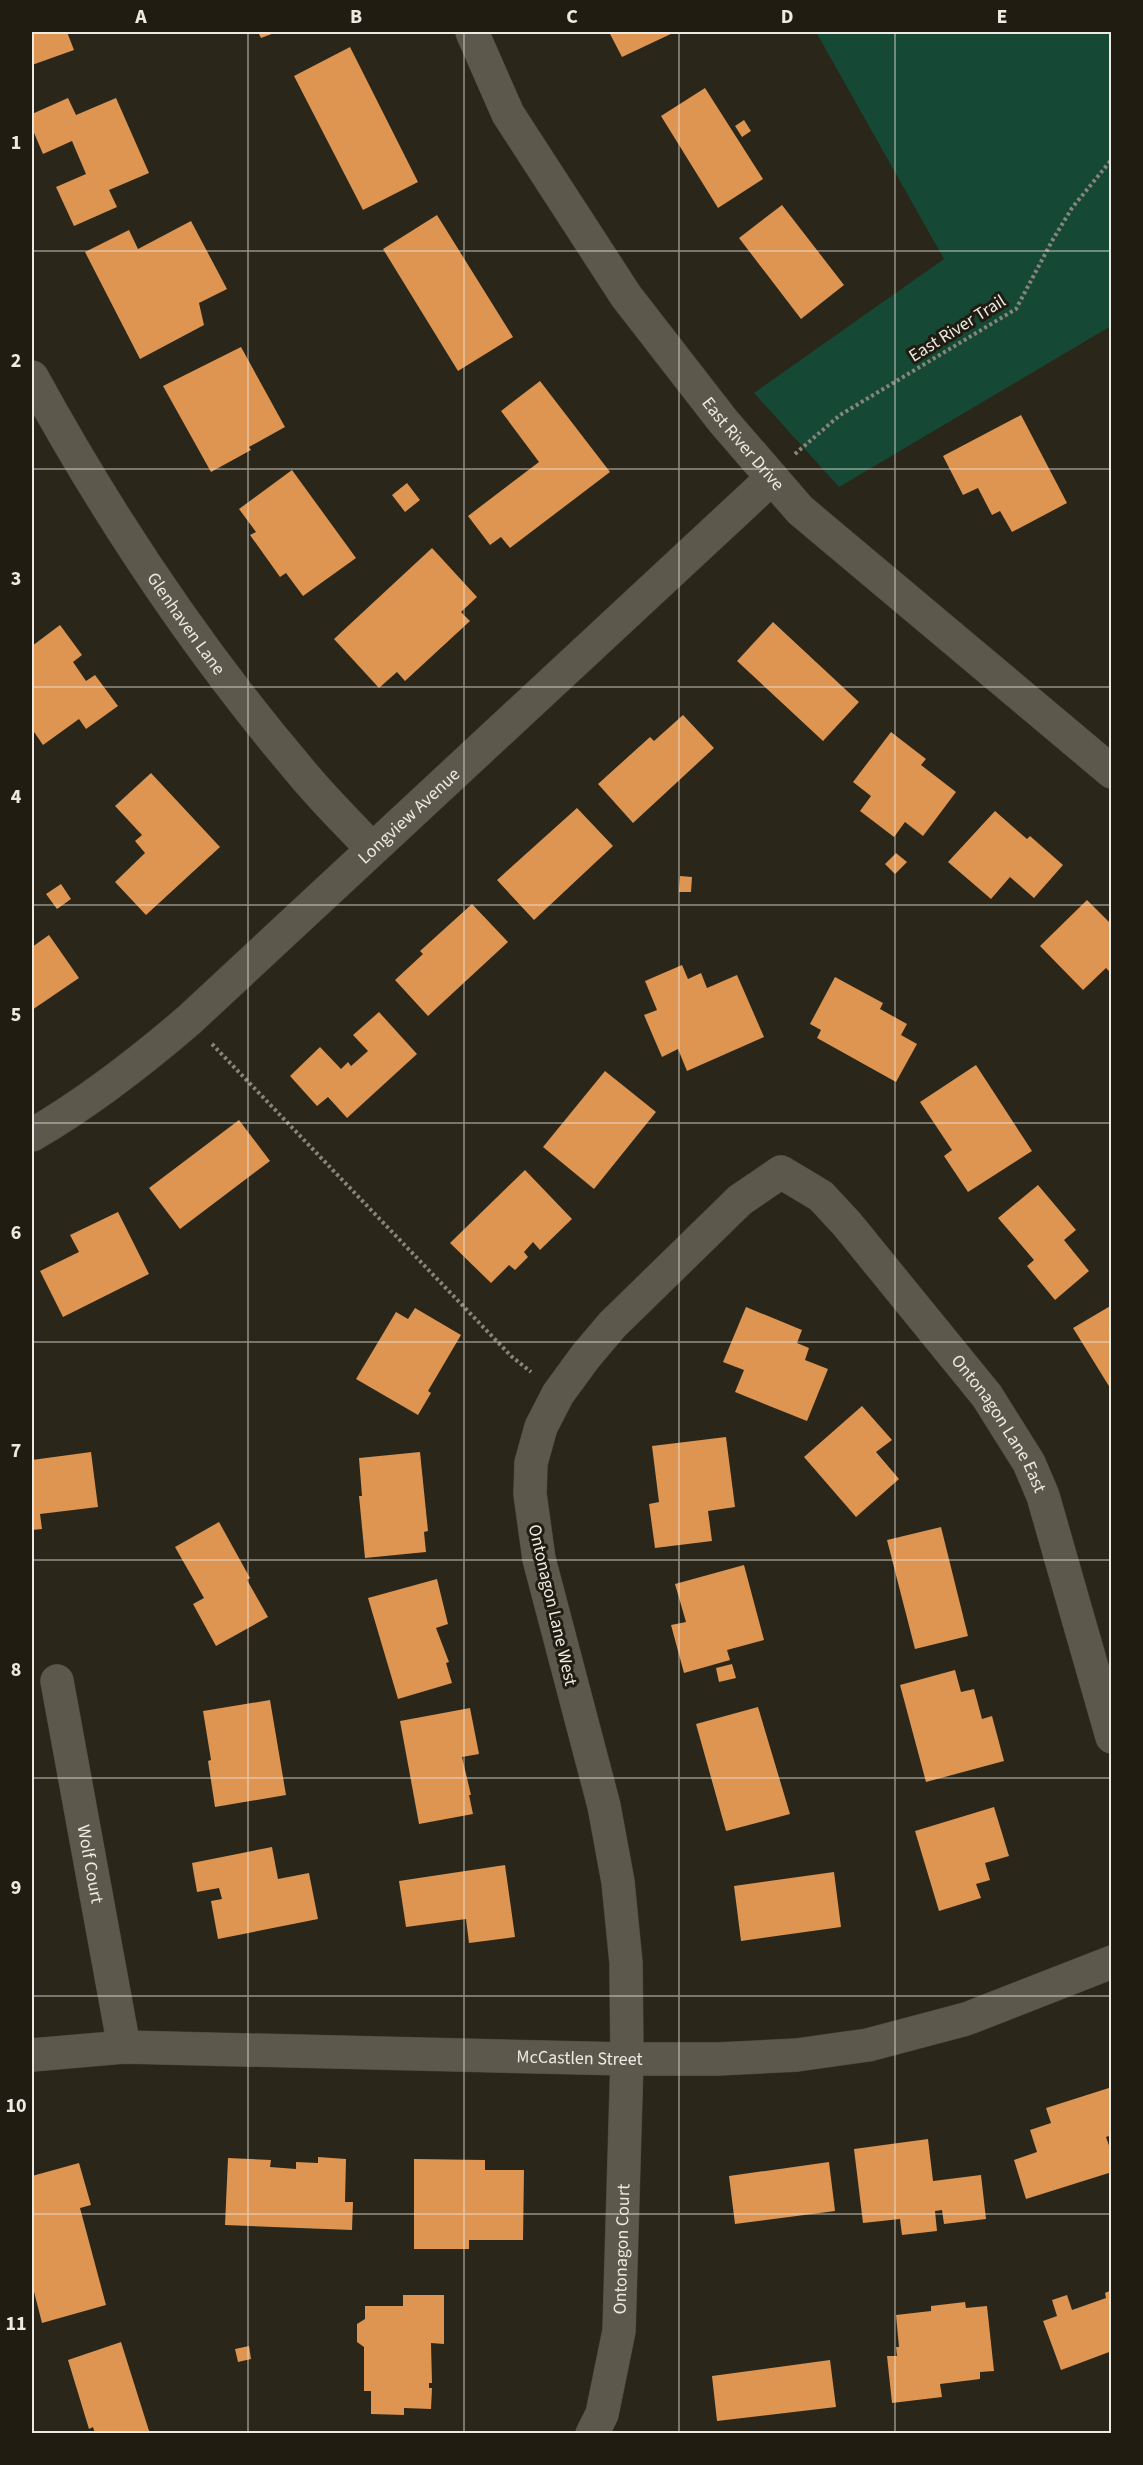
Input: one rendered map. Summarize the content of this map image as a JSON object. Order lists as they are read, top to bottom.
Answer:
{
  "streets": {
    "street": [
      "East River Drive",
      "Glenhaven Lane",
      "Longview Avenue",
      "Ontonagon Lane East",
      "Ontonagon Lane West",
      "Wolf Court",
      "McCastlen Street",
      "Ontonagon Court"
    ],
    "path": ["East River Trail"]
  },
  "crossings": [
    ["East River Trail", "East River Drive"],
    ["East River Trail", "Longview Avenue"],
    ["East River Drive", "Longview Avenue"],
    ["Glenhaven Lane", "Longview Avenue"],
    ["Ontonagon Lane East", "Ontonagon Lane West"],
    ["Ontonagon Lane West", "McCastlen Street"],
    ["Ontonagon Lane West", "Ontonagon Court"],
    ["Wolf Court", "McCastlen Street"],
    ["McCastlen Street", "Ontonagon Court"]
  ],
  "grid": {
    "columns": [
      "A",
      "B",
      "C",
      "D",
      "E"
    ],
    "rows": [
      "1",
      "2",
      "3",
      "4",
      "5",
      "6",
      "7",
      "8",
      "9",
      "10",
      "11"
    ]
  }
}
